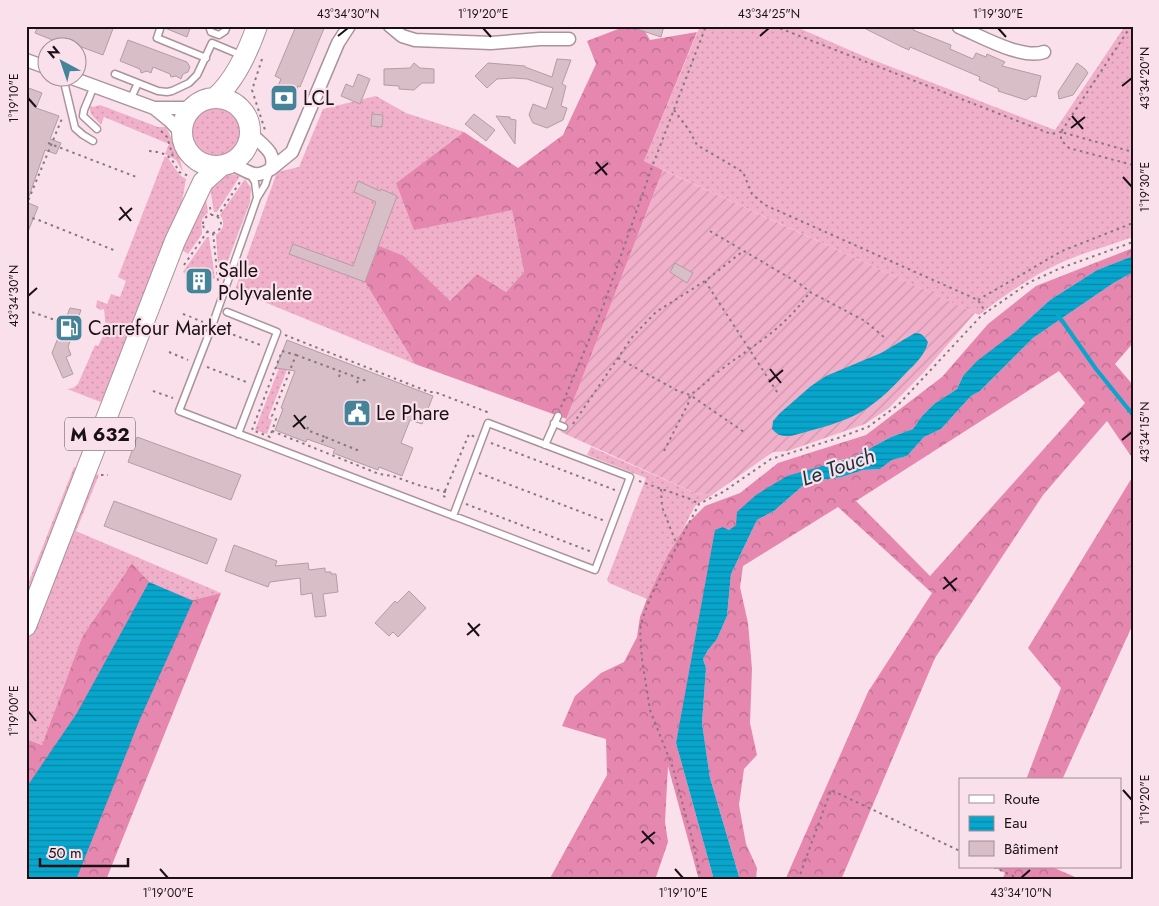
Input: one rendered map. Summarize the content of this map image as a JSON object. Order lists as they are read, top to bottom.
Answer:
{
  "streets": {
    "main road": ["M 632"]
  },
  "water": ["Le Touch"],
  "places": {
    "bank": ["LCL"],
    "building": ["Salle Polyvalente"],
    "fuel station": ["Carrefour Market"],
    "public building": ["Le Phare"]
  },
  "legend": ["Route", "Eau", "Bâtiment"],
  "scale_bar": "50 m",
  "north": "top left",
  "coordinates": [
    "43°34'30\"N",
    "1°19'20\"E",
    "43°34'25\"N",
    "1°19'30\"E",
    "43°34'20\"N",
    "1°19'10\"E",
    "43°34'15\"N",
    "1°19'00\"E",
    "43°34'10\"N"
  ]
}
